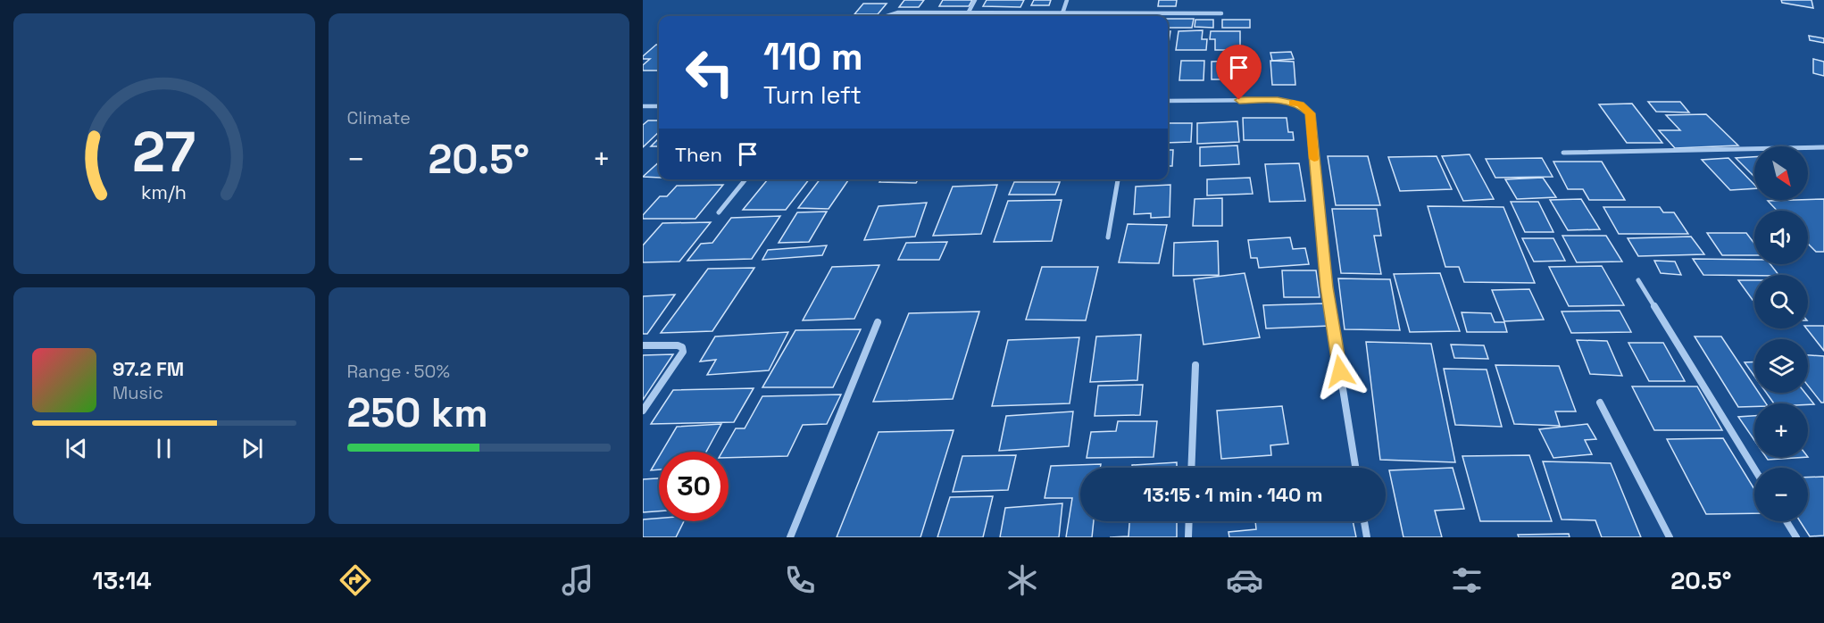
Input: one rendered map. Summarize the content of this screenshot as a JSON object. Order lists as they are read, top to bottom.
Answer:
{
  "north": "bottom right",
  "page": {
    "tile": [
      "Climate",
      ["Range · 50%", "250 km"]
    ],
    "turn": ["110 m", "Turn left"],
    "then": "Then",
    "heat": ["−", "20.5°", "+"],
    "map_buttons": ["+", "−"],
    "song": ["97.2 FM", "Music"],
    "limit": "30",
    "trip": "13:15 · 1 min · 140 m",
    "tabs": ["13:14", "20.5°"],
    "gauge": ["27", "km/h"]
  }
}
